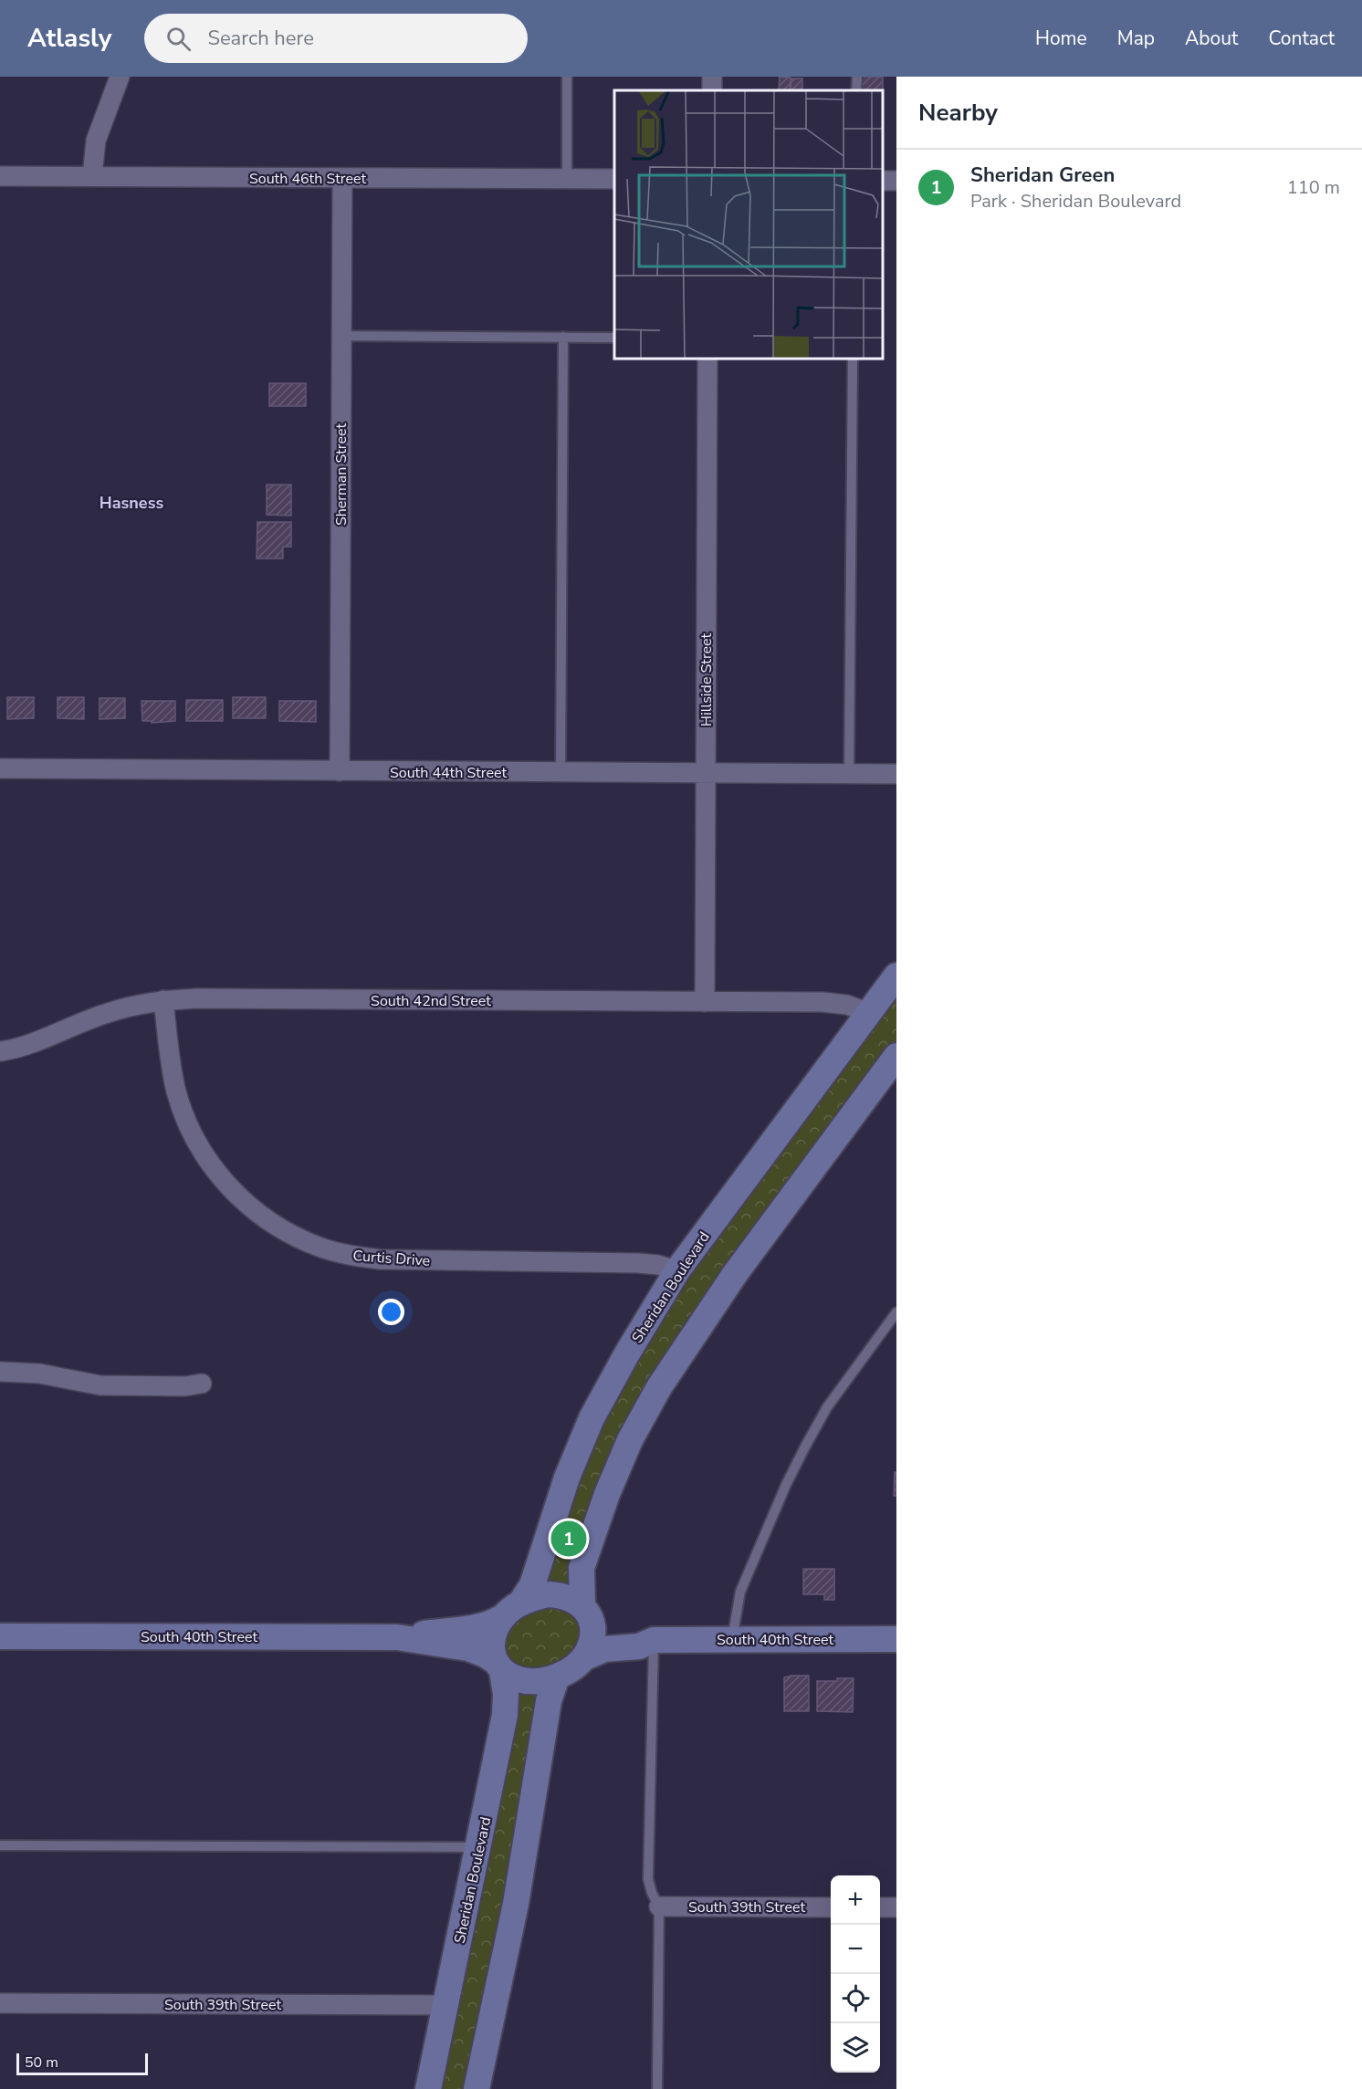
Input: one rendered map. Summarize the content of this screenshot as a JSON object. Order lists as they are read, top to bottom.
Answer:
{
  "streets": {
    "main road": ["Sheridan Boulevard", "South 40th Street"],
    "street": [
      "South 46th Street",
      "Sherman Street",
      "Hillside Street",
      "South 44th Street",
      "South 42nd Street",
      "Curtis Drive",
      "South 39th Street"
    ]
  },
  "crossings": [
    ["South 46th Street", "Sherman Street"],
    ["Sherman Street", "South 44th Street"],
    ["Hillside Street", "South 44th Street"],
    ["Hillside Street", "South 42nd Street"],
    ["South 42nd Street", "Curtis Drive"],
    ["South 42nd Street", "Sheridan Boulevard"],
    ["Curtis Drive", "Sheridan Boulevard"],
    ["Sheridan Boulevard", "South 40th Street"],
    ["Sheridan Boulevard", "South 39th Street"]
  ],
  "districts": ["Hasness"],
  "scale_bar": "50 m",
  "page": {
    "header": "Atlasly",
    "search": "Search here",
    "nav": [
      "Home",
      "Map",
      "About",
      "Contact"
    ],
    "heading": "Nearby",
    "list": [
      {
        "mark": "1",
        "name": "Sheridan Green",
        "note": "Park · Sheridan Boulevard",
        "value": "110 m"
      }
    ],
    "pins": "1",
    "map_buttons": ["+", "−"],
    "scale": "50 m"
  }
}
